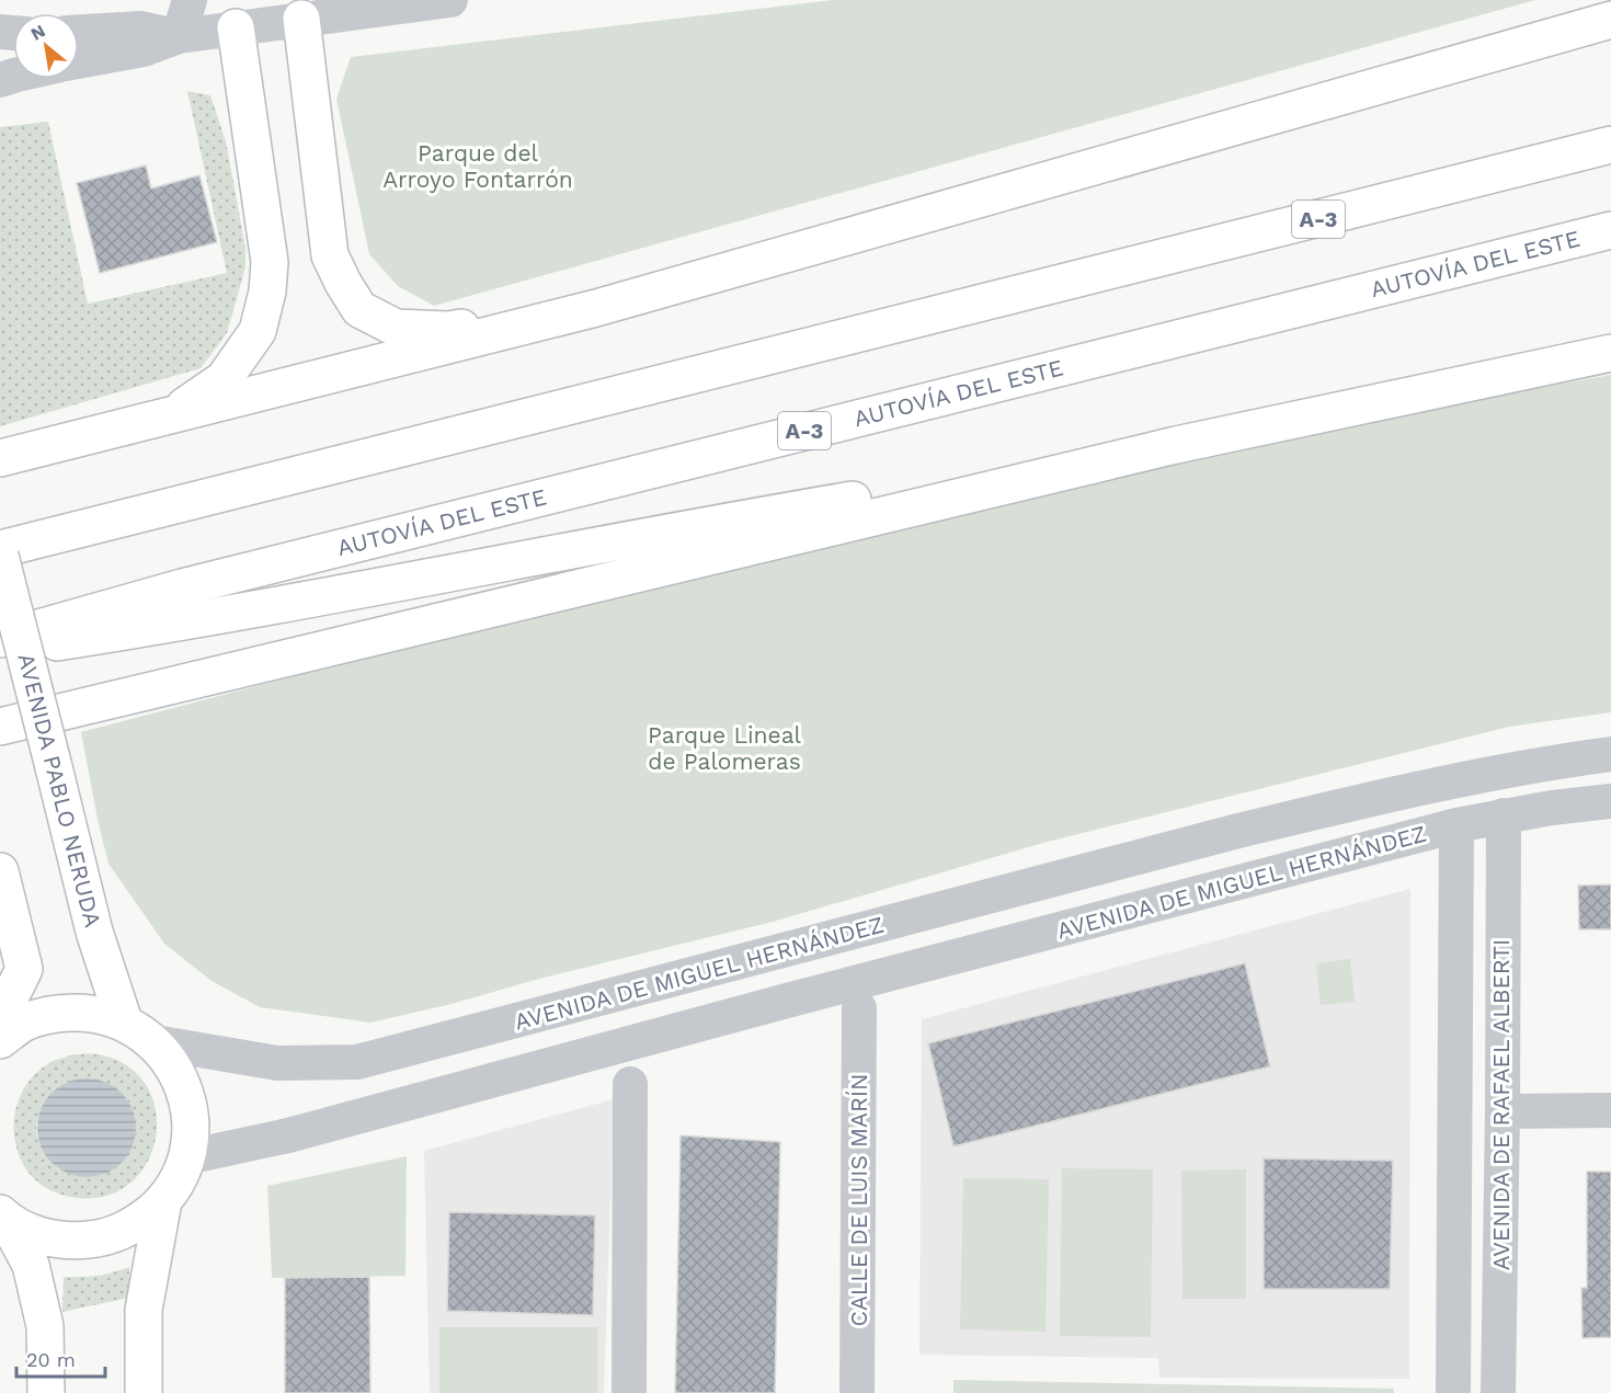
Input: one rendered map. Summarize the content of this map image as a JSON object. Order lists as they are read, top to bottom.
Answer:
{
  "streets": {
    "main road": ["A-3", "AUTOVÍA DEL ESTE", "AVENIDA PABLO NERUDA"],
    "street": ["AVENIDA DE MIGUEL HERNÁNDEZ", "AVENIDA DE RAFAEL ALBERTI", "CALLE DE LUIS MARÍN"]
  },
  "crossings": [
    ["AVENIDA DE MIGUEL HERNÁNDEZ", "AVENIDA DE RAFAEL ALBERTI"],
    ["AVENIDA DE MIGUEL HERNÁNDEZ", "CALLE DE LUIS MARÍN"]
  ],
  "parks": ["Parque del Arroyo Fontarrón", "Parque Lineal de Palomeras"],
  "scale_bar": "20 m",
  "north": "top left"
}
